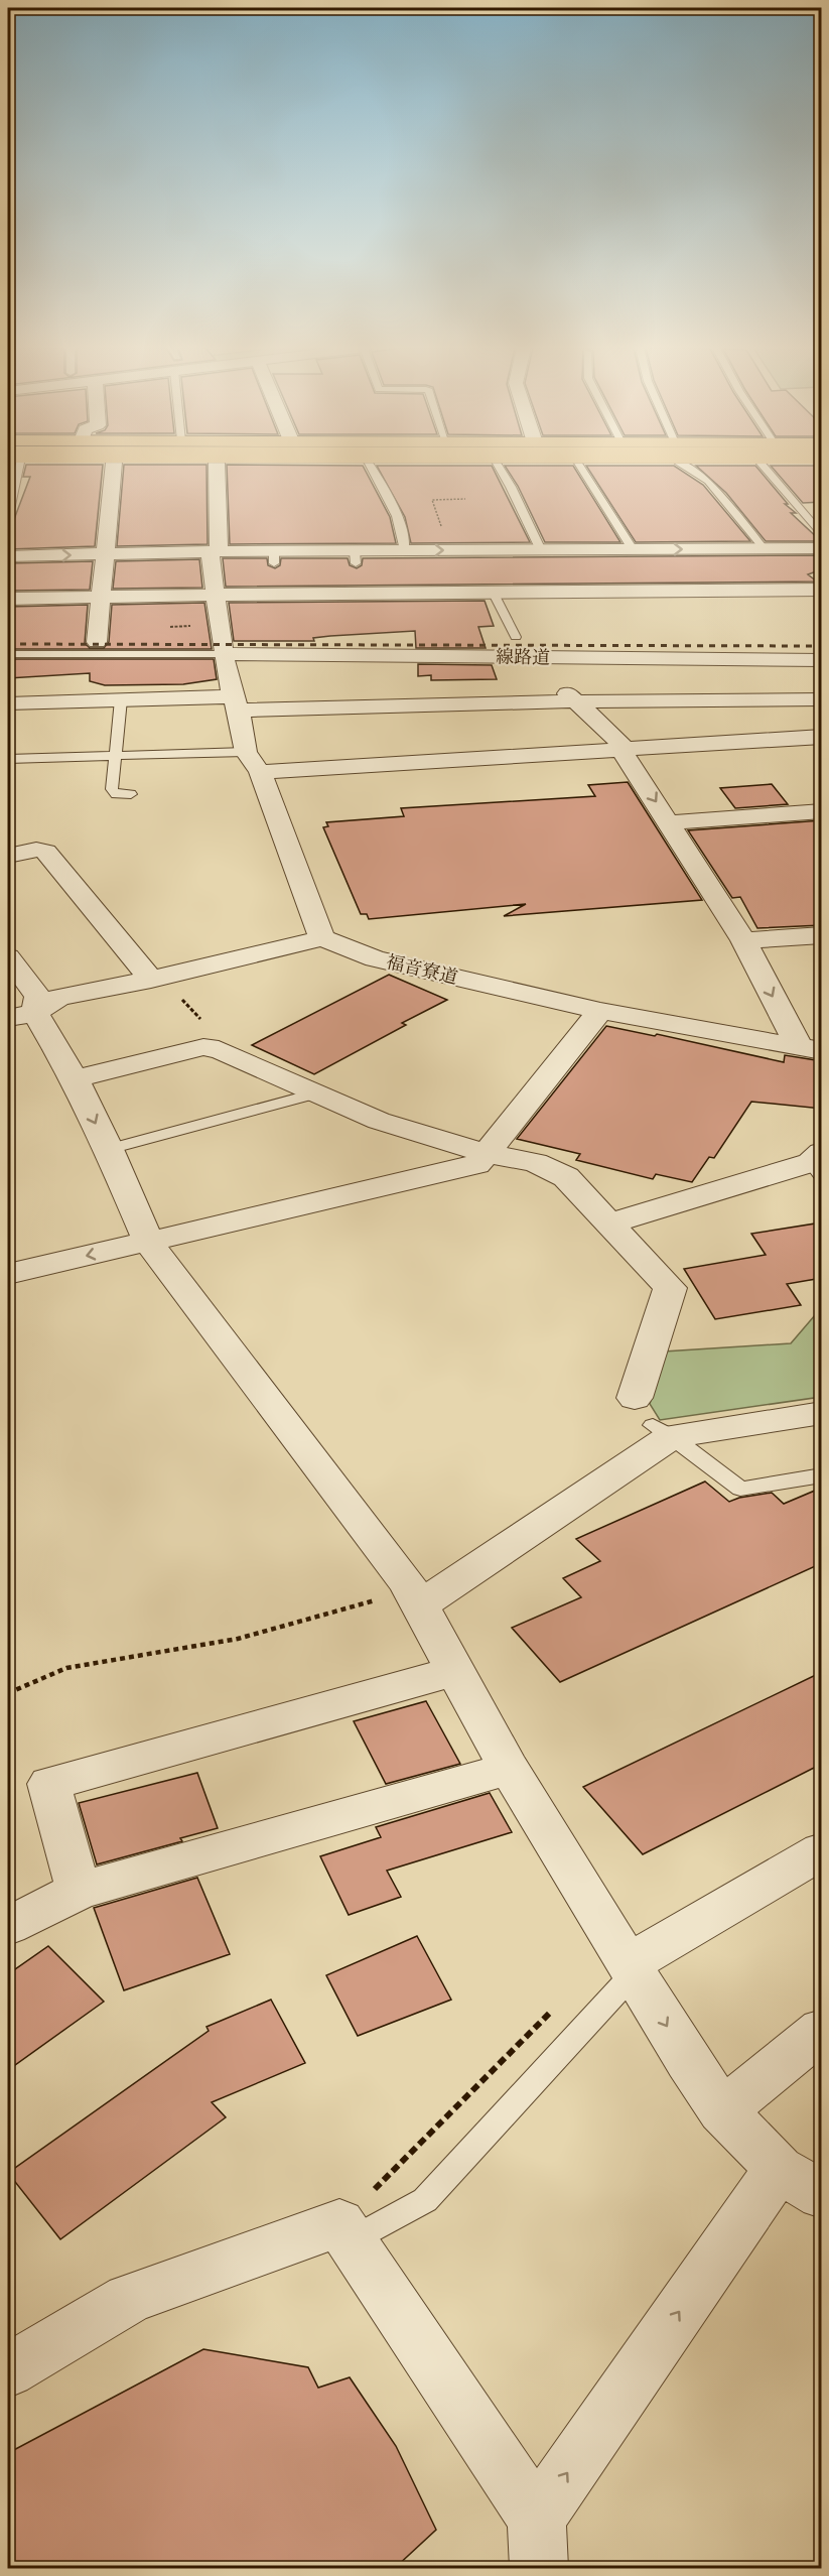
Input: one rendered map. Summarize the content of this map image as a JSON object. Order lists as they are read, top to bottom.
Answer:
{
  "streets": {
    "street": ["線路道", "福音寮道"]
  }
}
